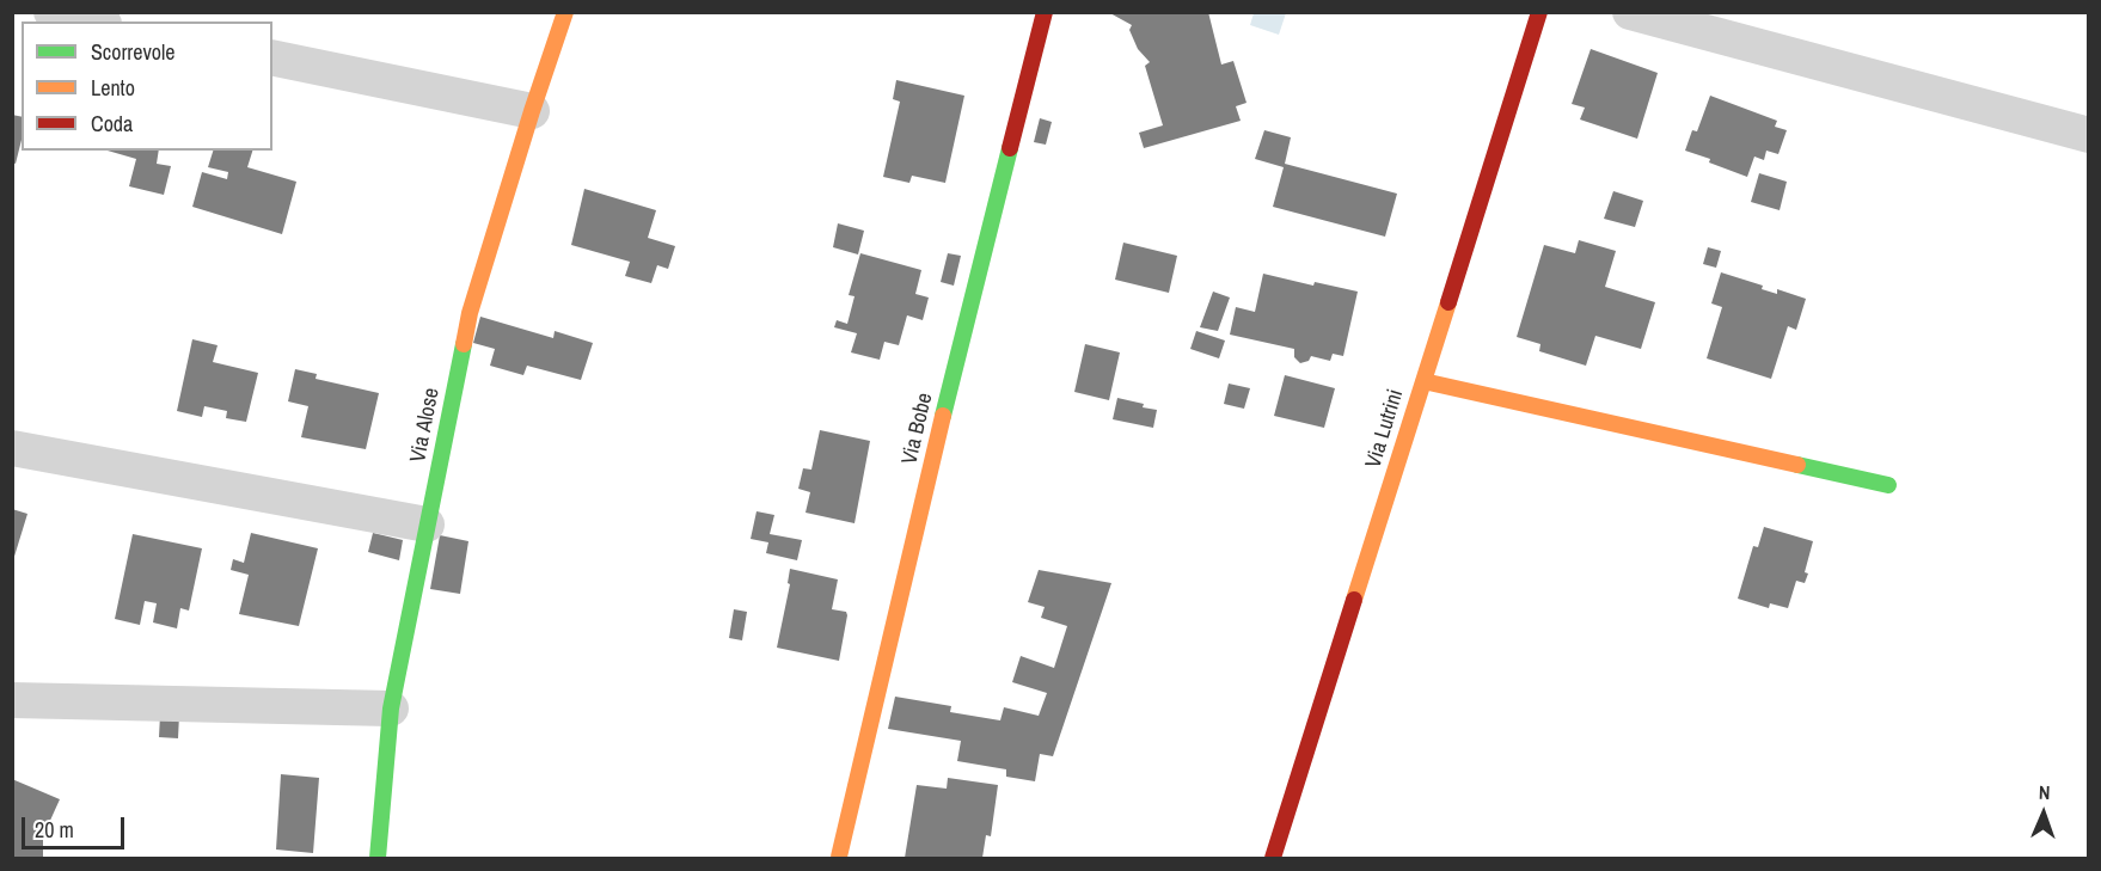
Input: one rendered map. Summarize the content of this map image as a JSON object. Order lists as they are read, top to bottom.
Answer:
{
  "streets": {
    "street": ["Via Alose", "Via Bobe", "Via Lutrini"]
  },
  "legend": ["Scorrevole", "Lento", "Coda"],
  "scale_bar": "20 m",
  "north": "top"
}
